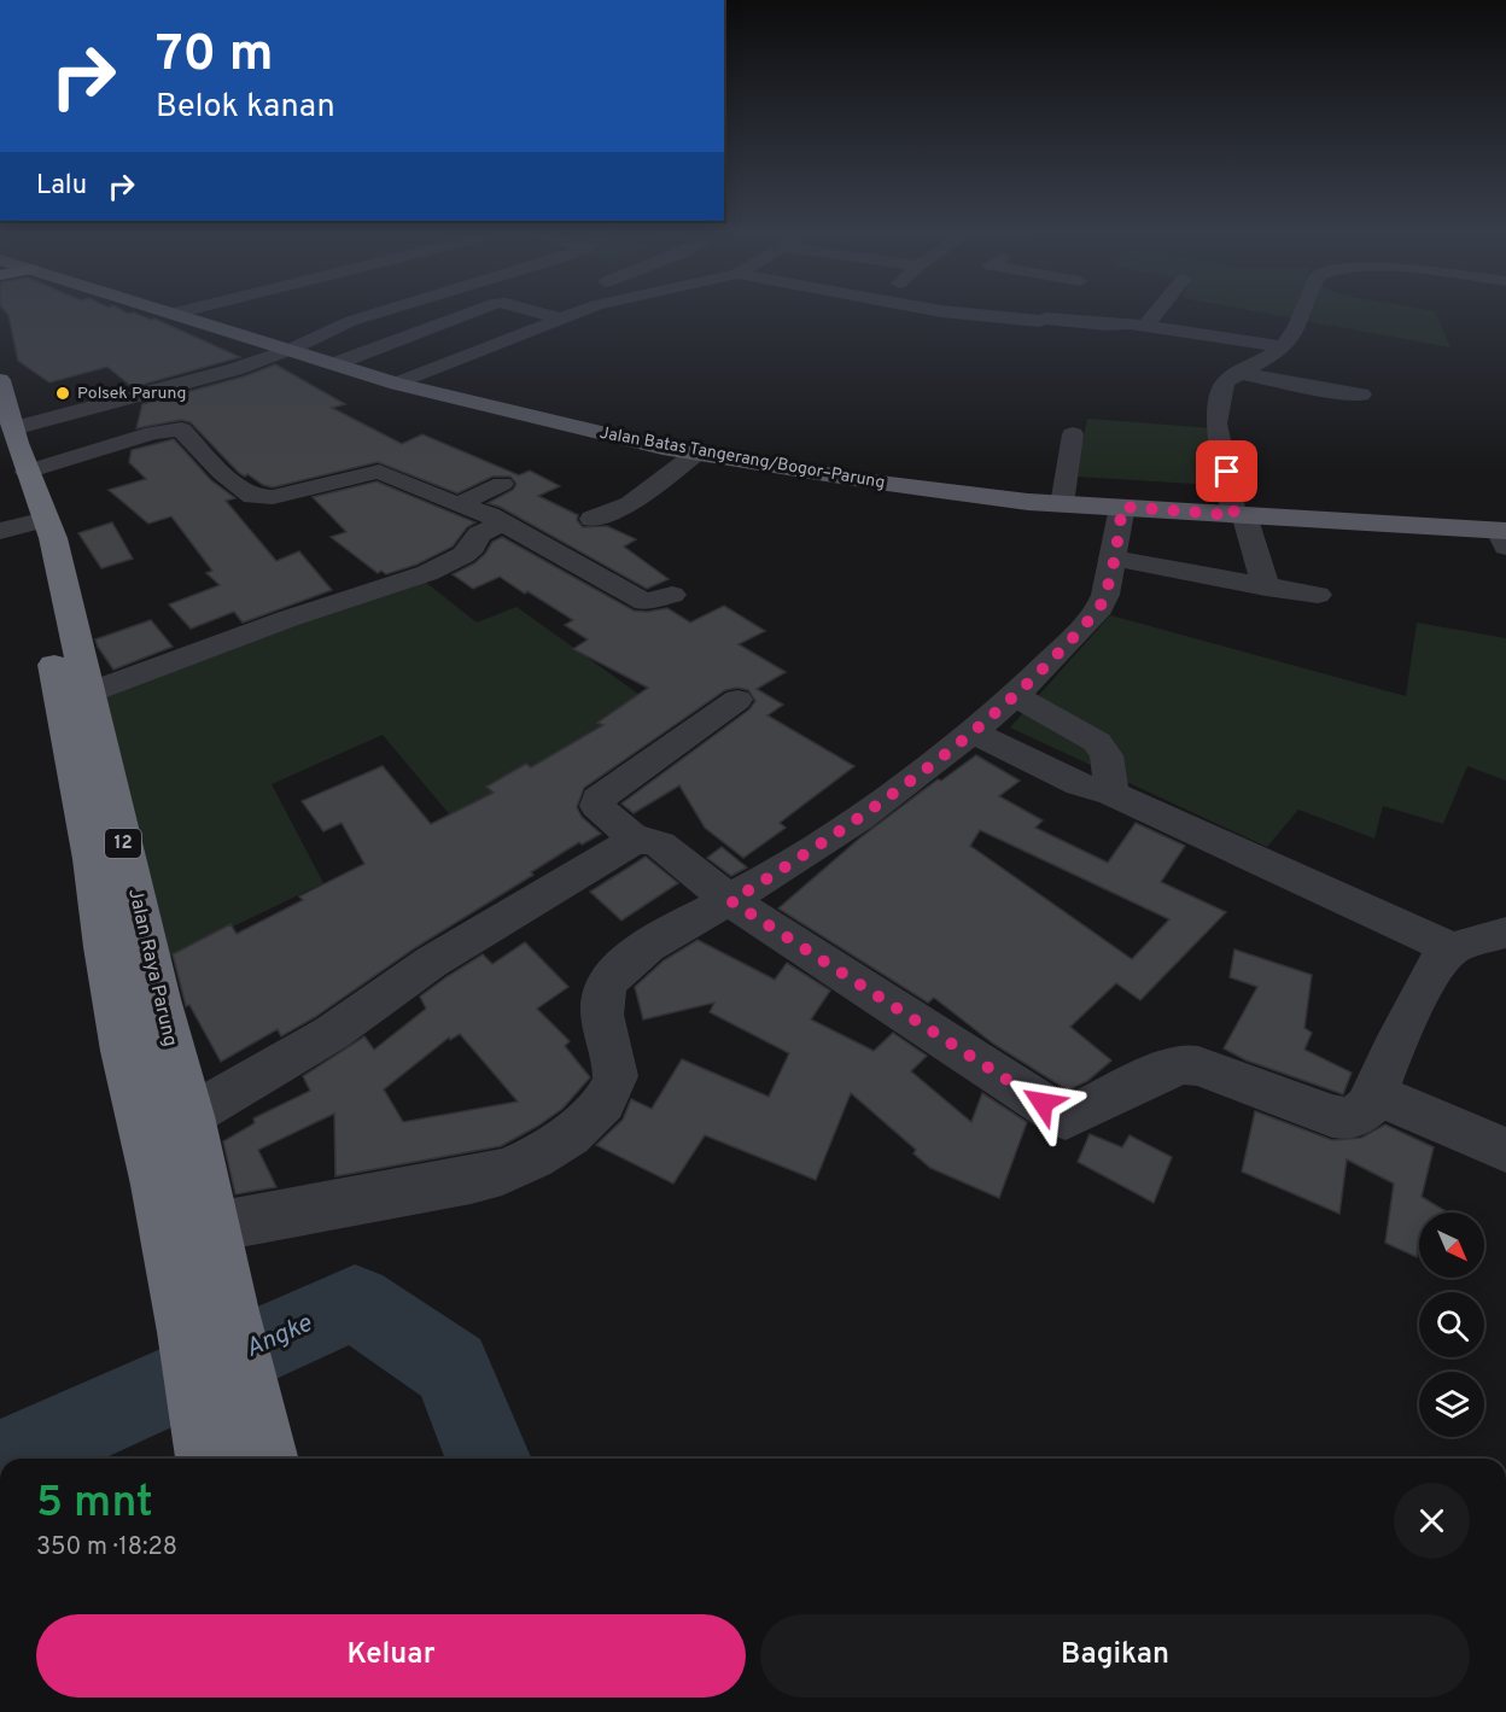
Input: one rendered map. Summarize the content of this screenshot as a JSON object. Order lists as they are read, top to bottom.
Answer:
{
  "streets": {
    "highway": ["12", "Jalan Raya Parung"],
    "main road": ["Jalan Batas Tangerang/Bogor–Parung"]
  },
  "water": ["Angke"],
  "places": ["Polsek Parung"],
  "north": "bottom right",
  "page": {
    "turn": ["70 m", "Belok kanan"],
    "then": "Lalu",
    "heading": ["5 mnt", "350 m · 18:28"],
    "buttons": ["Keluar", "Bagikan"]
  }
}
